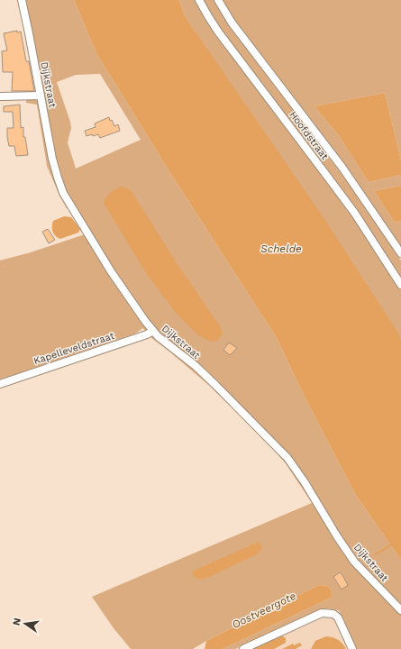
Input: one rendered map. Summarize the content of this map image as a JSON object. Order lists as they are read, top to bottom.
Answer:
{
  "streets": {
    "street": ["Dijkstraat", "Hoofdstraat", "Kapelleveldstraat"]
  },
  "crossings": [
    ["Dijkstraat", "Kapelleveldstraat"]
  ],
  "water": ["Schelde", "Oostveergote"],
  "north": "left"
}
